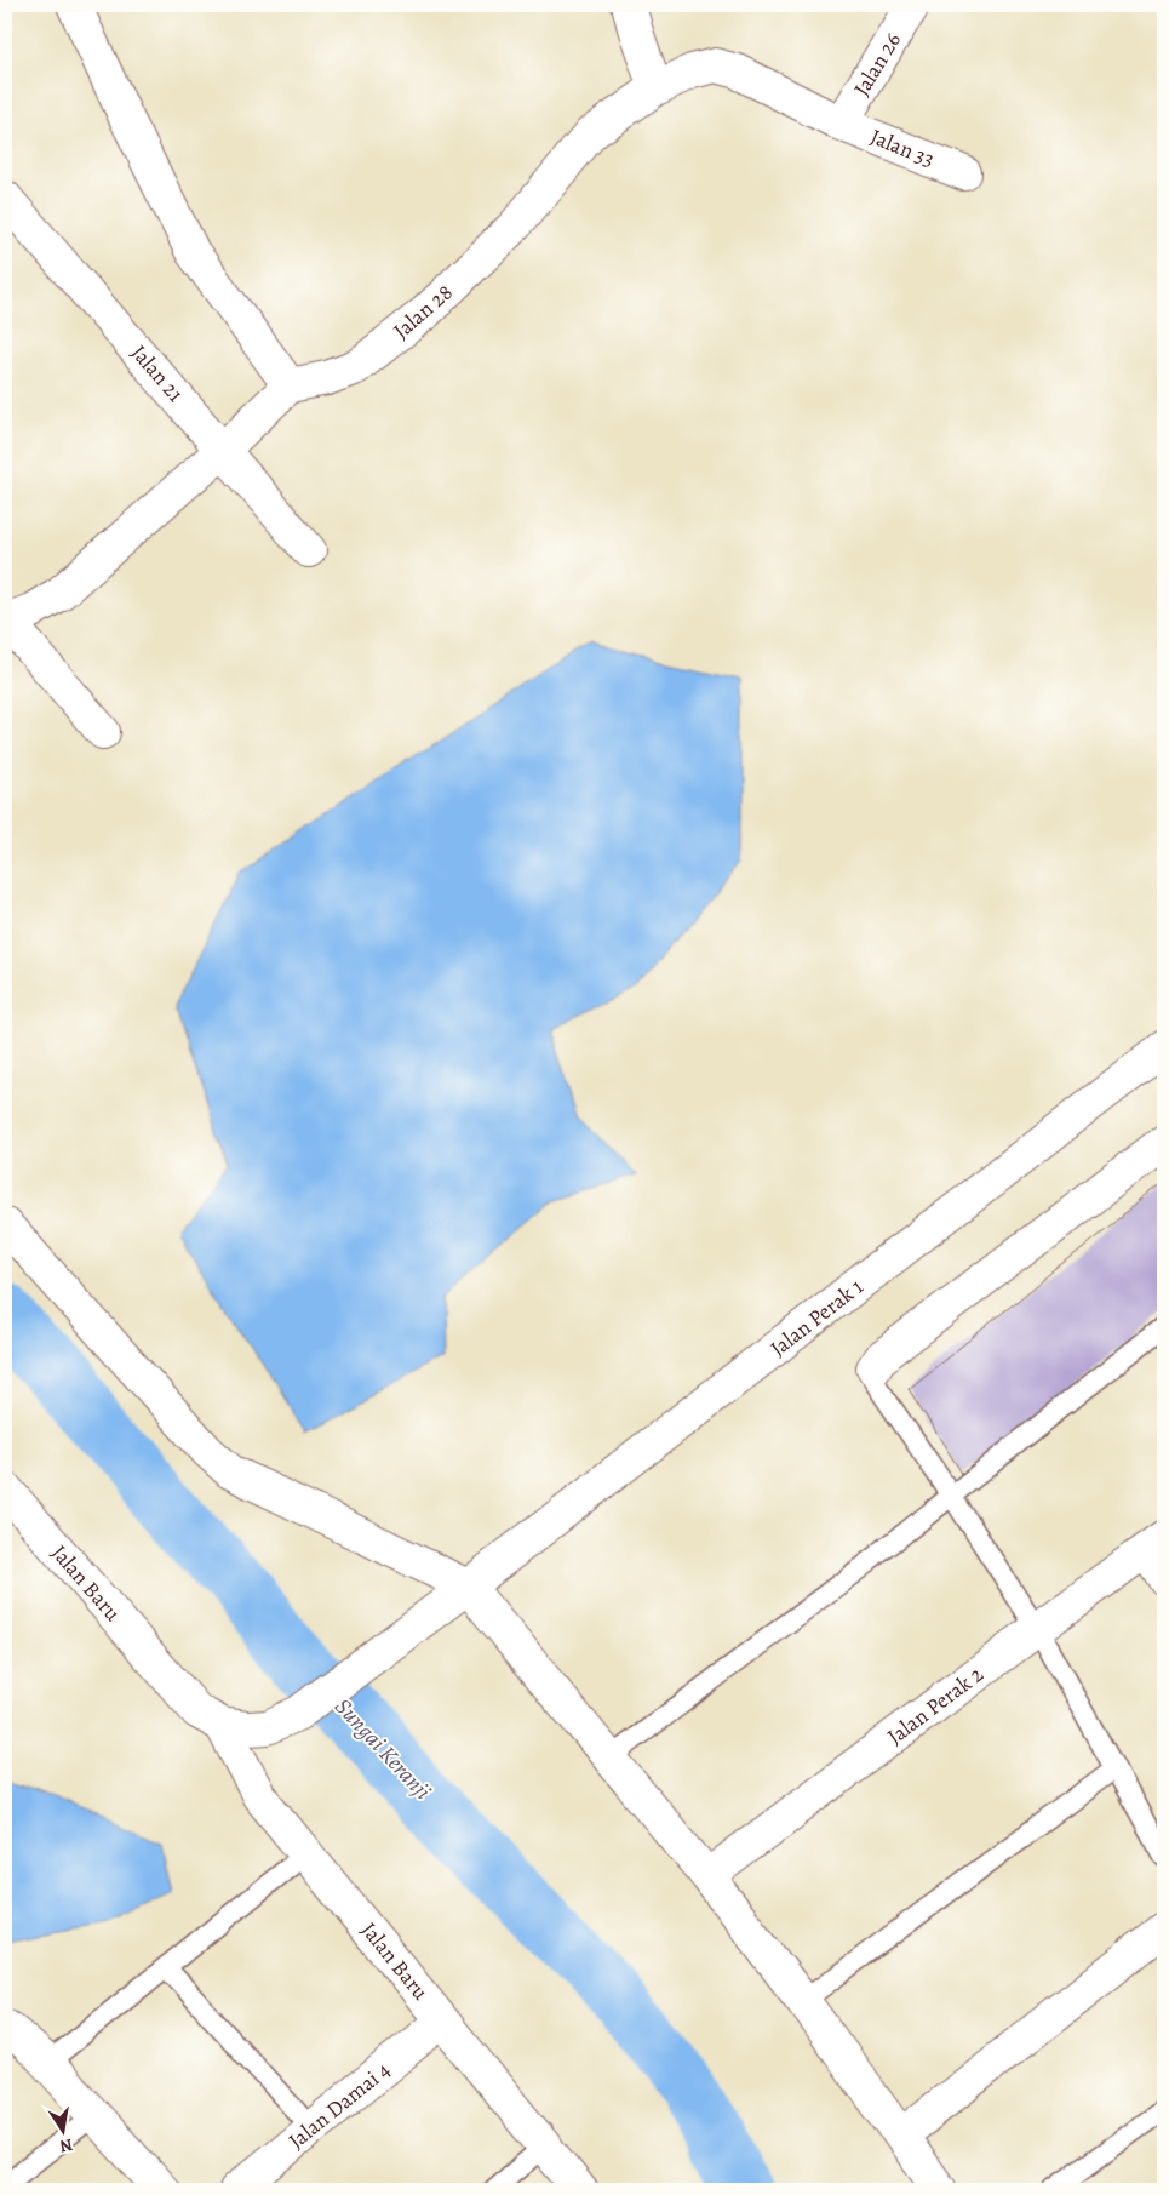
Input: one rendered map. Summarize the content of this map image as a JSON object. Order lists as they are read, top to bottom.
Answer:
{
  "streets": {
    "street": [
      "Jalan 26",
      "Jalan 33",
      "Jalan 28",
      "Jalan 21",
      "Jalan Perak 1",
      "Jalan Baru",
      "Jalan Perak 2",
      "Jalan Damai 4"
    ]
  },
  "crossings": [
    ["Jalan 26", "Jalan 33"],
    ["Jalan 26", "Jalan 28"],
    ["Jalan 33", "Jalan 28"],
    ["Jalan Perak 1", "Jalan Baru"],
    ["Jalan Baru", "Jalan Damai 4"]
  ],
  "water": ["Sungai Keranji"],
  "north": "bottom"
}
